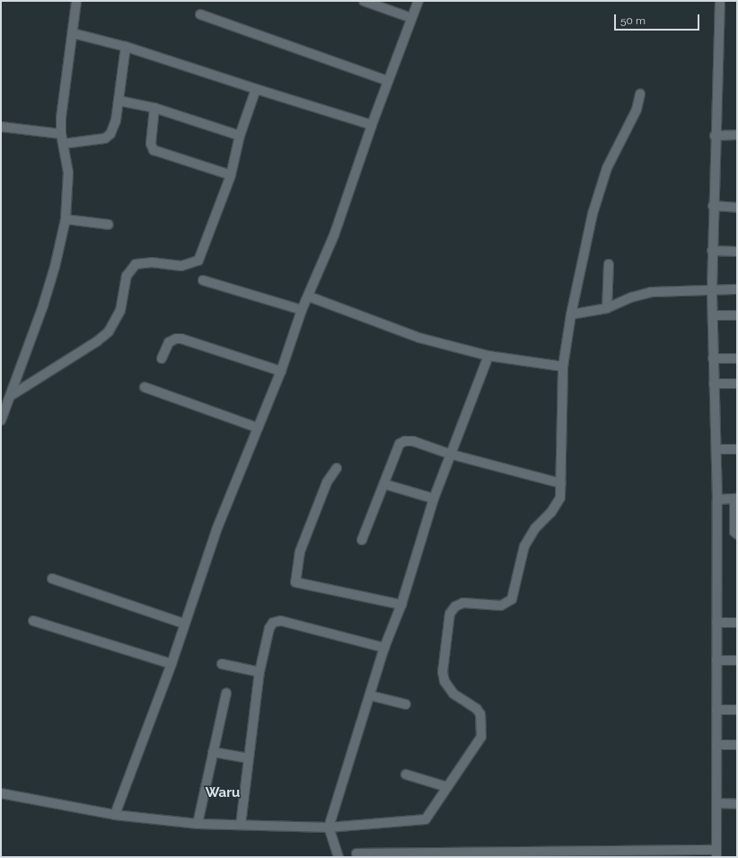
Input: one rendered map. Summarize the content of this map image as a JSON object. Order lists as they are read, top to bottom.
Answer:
{
  "districts": ["Waru"],
  "scale_bar": "50 m"
}
